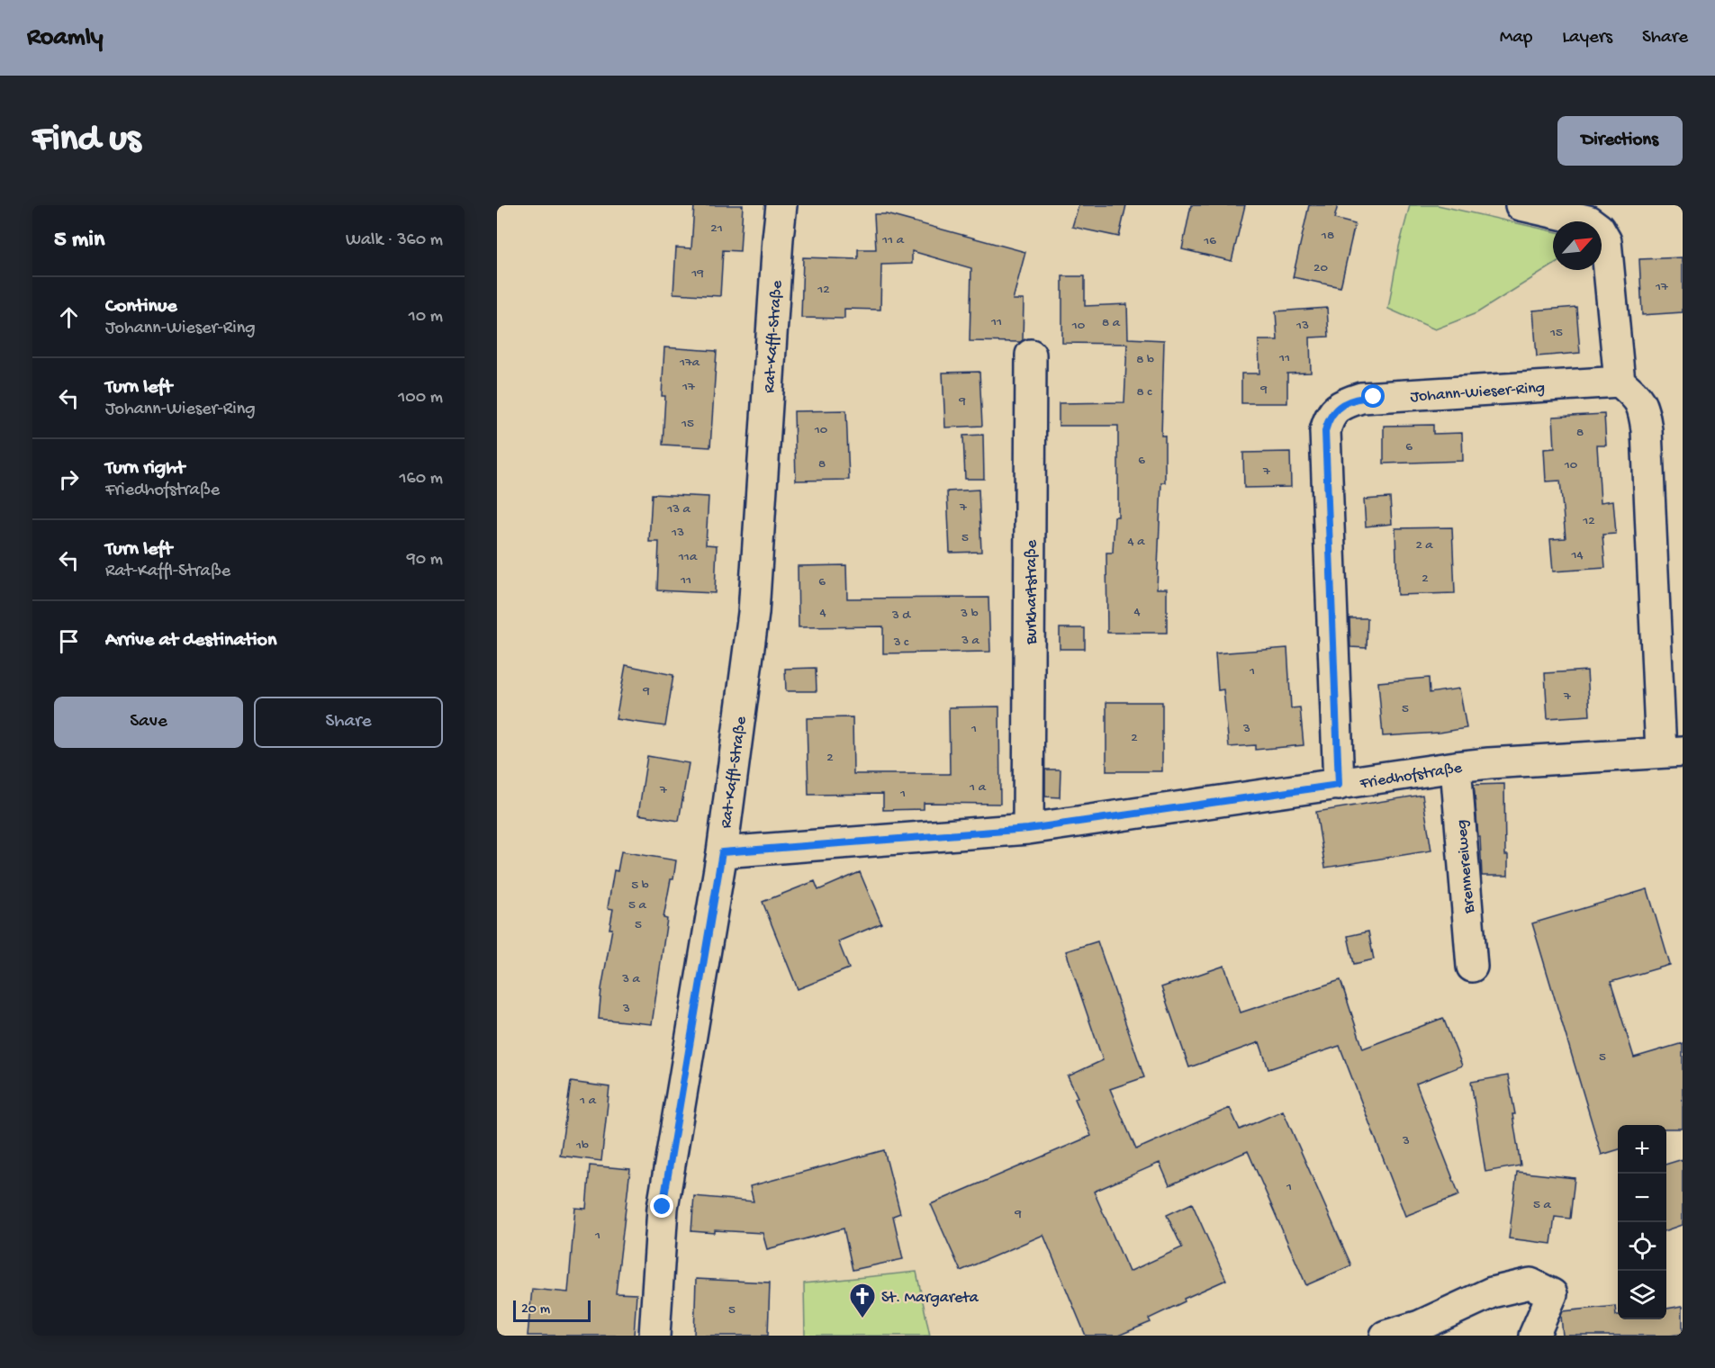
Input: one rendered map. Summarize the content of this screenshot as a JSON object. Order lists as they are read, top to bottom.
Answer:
{
  "streets": {
    "street": [
      "Rat-Kaffl-Straße",
      "Johann-Wieser-Ring",
      "Burkhartstraße",
      "Friedhofstraße",
      "Brennereiweg"
    ]
  },
  "crossings": [
    ["Rat-Kaffl-Straße", "Friedhofstraße"],
    ["Johann-Wieser-Ring", "Friedhofstraße"],
    ["Burkhartstraße", "Friedhofstraße"],
    ["Friedhofstraße", "Brennereiweg"]
  ],
  "places": {
    "church": ["St. Margareta"]
  },
  "house_numbers": [
    "21",
    "18",
    "11 a",
    "16",
    "20",
    "19",
    "17",
    "12",
    "11",
    "8 a",
    "10",
    "13",
    "15",
    "11",
    "8 b",
    "17a",
    "17",
    "9",
    "8 c",
    "9",
    "15",
    "10",
    "8",
    "6",
    "6",
    "8",
    "10",
    "7",
    "7",
    "13 a",
    "12",
    "13",
    "5",
    "4 a",
    "2 a",
    "14",
    "11a",
    "2",
    "11",
    "6",
    "4",
    "4",
    "3 b",
    "3 d",
    "3 a",
    "3 c",
    "1",
    "9",
    "7",
    "5",
    "1",
    "3",
    "2",
    "2",
    "1 a",
    "7",
    "1",
    "5 b",
    "5 a",
    "5",
    "3 a",
    "3",
    "5",
    "1 a",
    "3",
    "1b",
    "1",
    "5 a",
    "9",
    "1",
    "5"
  ],
  "scale_bar": "20 m",
  "north": "top right",
  "page": {
    "header": "Roamly",
    "nav": ["Map", "Layers", "Share"],
    "buttons": [
      "Directions",
      ["Save", "Share"]
    ],
    "title": "Find us",
    "heading": ["5 min", "Walk · 360 m"],
    "list": [
      ["Continue", "Johann-Wieser-Ring", "10 m"],
      ["Turn left", "Johann-Wieser-Ring", "100 m"],
      ["Turn right", "Friedhofstraße", "160 m"],
      ["Turn left", "Rat-Kaffl-Straße", "90 m"],
      "Arrive at destination"
    ],
    "map_buttons": ["+", "−"],
    "scale": "20 m"
  }
}
